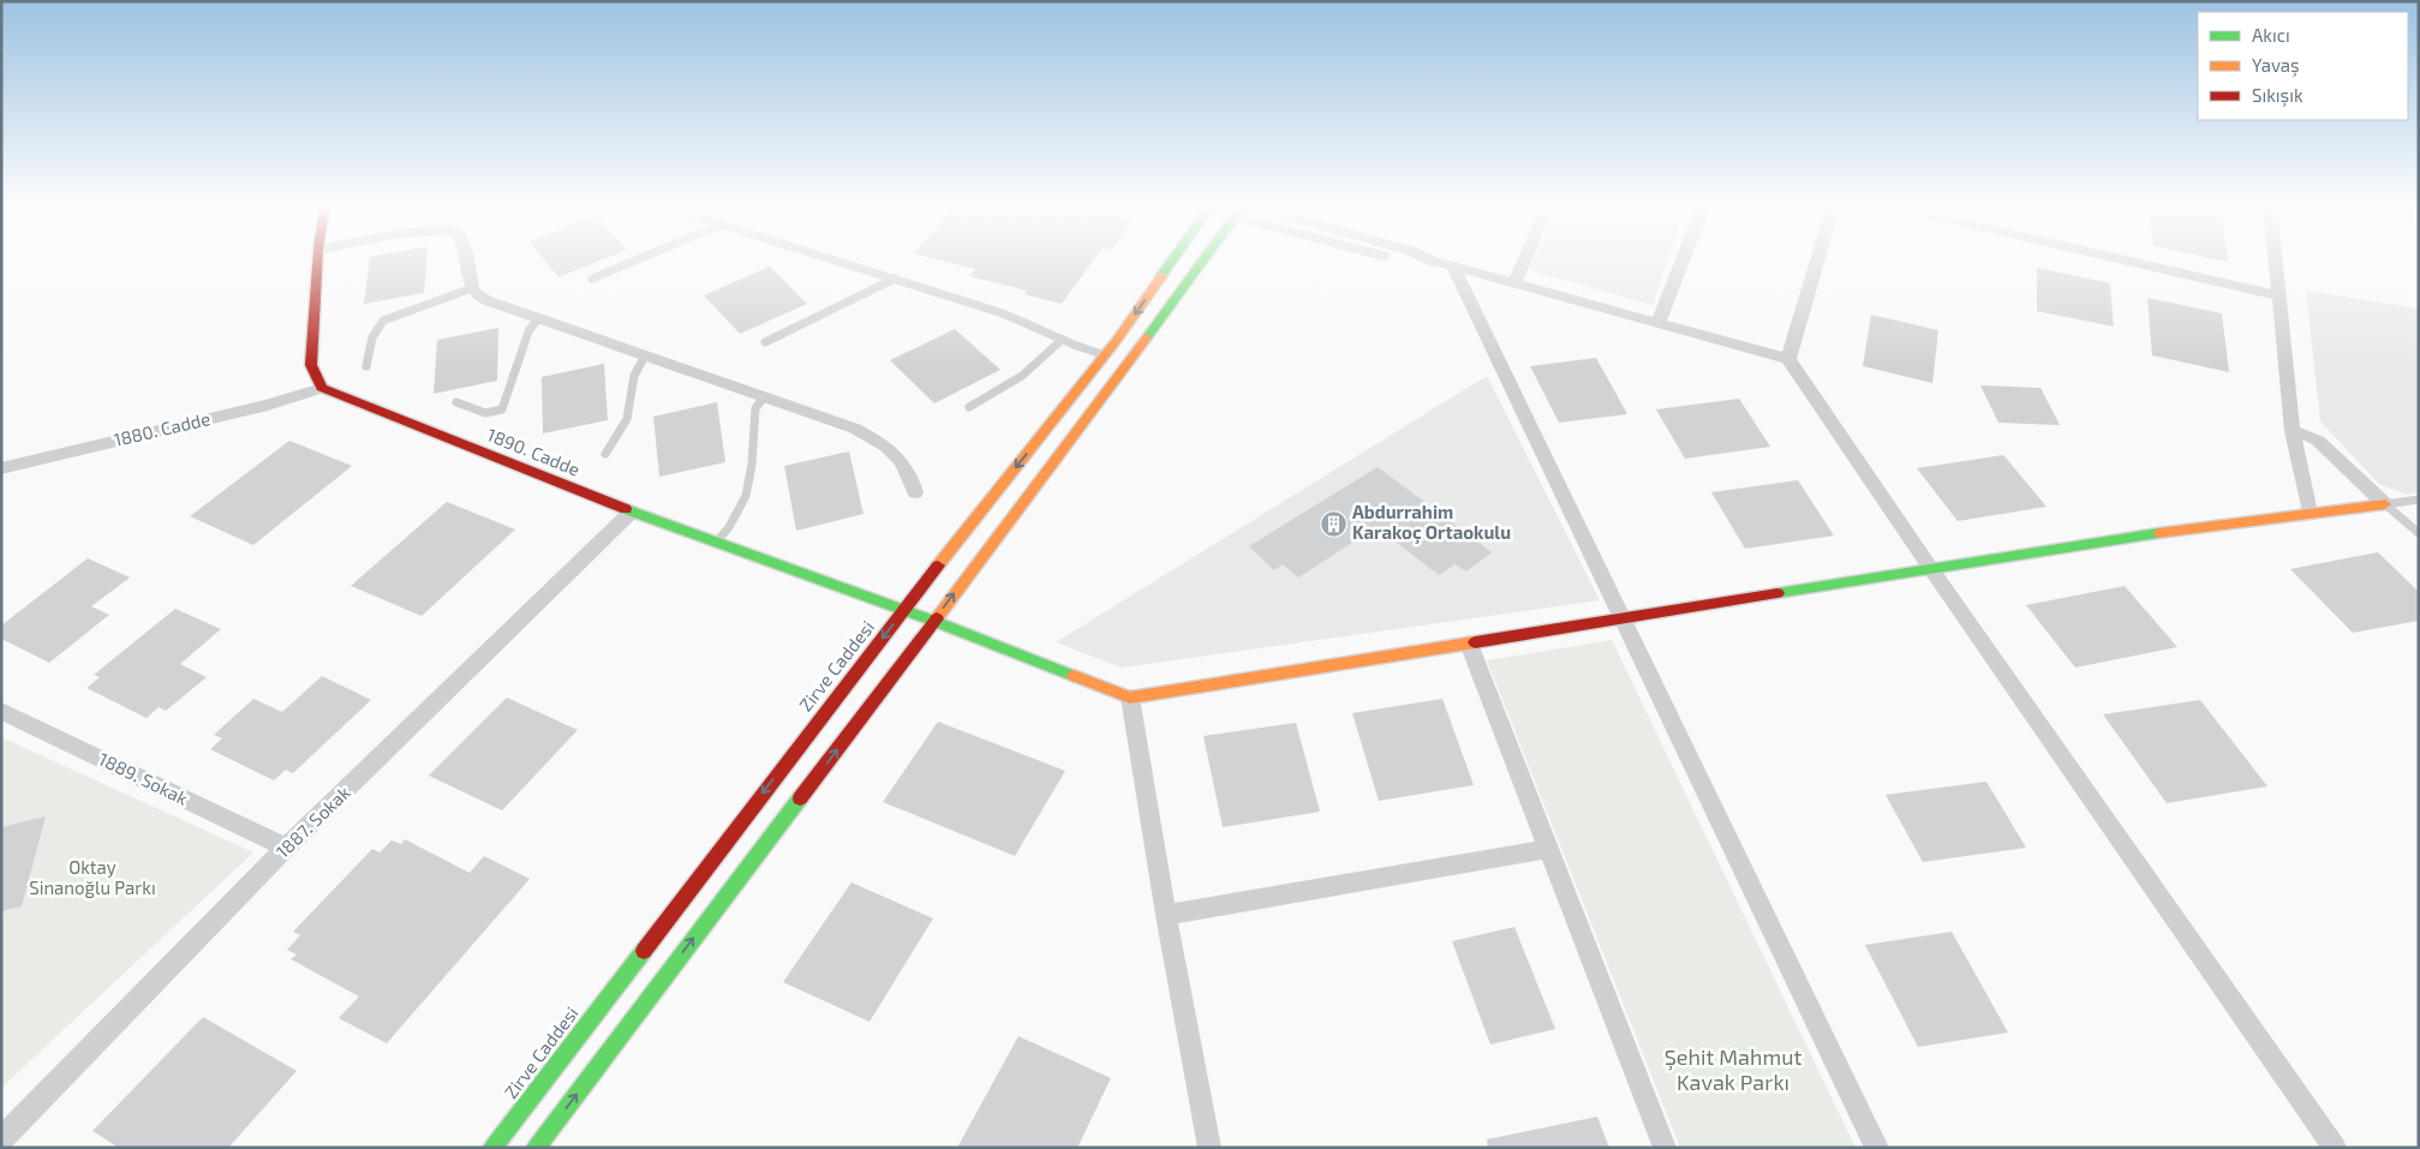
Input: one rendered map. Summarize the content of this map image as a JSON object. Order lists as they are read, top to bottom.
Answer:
{
  "streets": {
    "street": [
      "1880. Cadde",
      "1890. Cadde",
      "Zirve Caddesi",
      "1889. Sokak",
      "1887. Sokak"
    ]
  },
  "crossings": [
    ["1880. Cadde", "1890. Cadde"],
    ["1890. Cadde", "Zirve Caddesi"],
    ["1890. Cadde", "1887. Sokak"],
    ["1889. Sokak", "1887. Sokak"]
  ],
  "parks": ["Oktay Sinanoğlu Parkı", "Şehit Mahmut Kavak Parkı"],
  "places": {
    "building": ["Abdurrahim Karakoç Ortaokulu"]
  },
  "legend": ["Akıcı", "Yavaş", "Sıkışık"]
}
